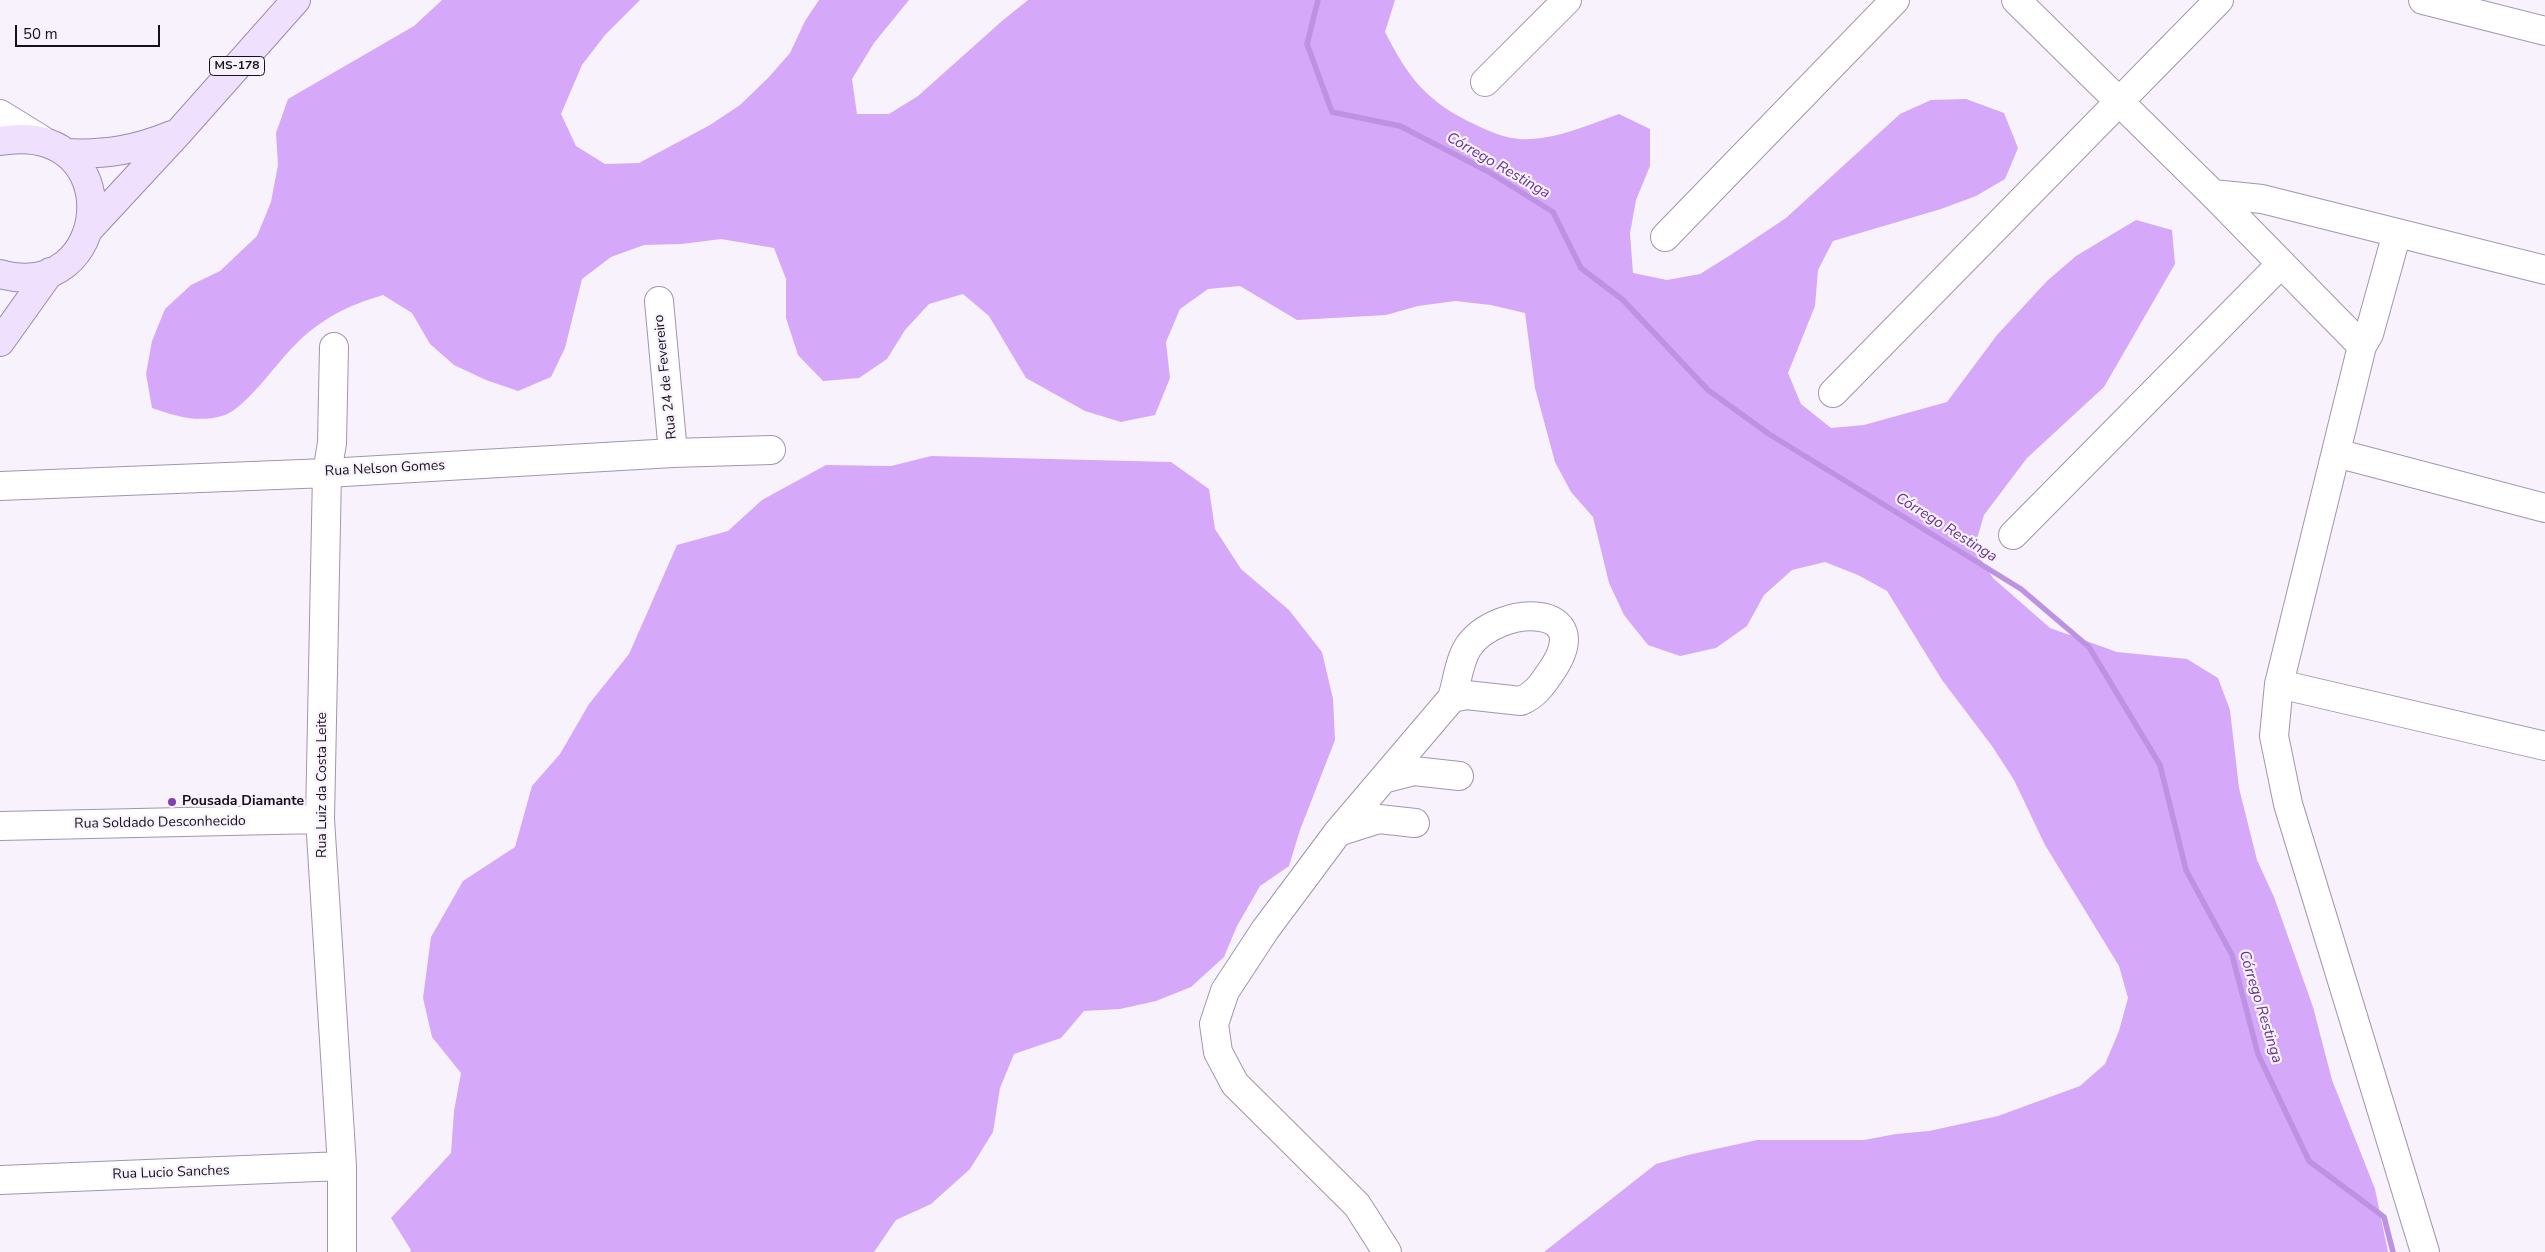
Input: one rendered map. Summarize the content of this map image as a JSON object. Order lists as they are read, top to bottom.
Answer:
{
  "streets": {
    "main road": ["MS-178"],
    "street": [
      "Rua 24 de Fevereiro",
      "Rua Nelson Gomes",
      "Rua Luiz da Costa Leite",
      "Rua Soldado Desconhecido",
      "Rua Lucio Sanches"
    ]
  },
  "crossings": [
    ["Rua 24 de Fevereiro", "Rua Nelson Gomes"],
    ["Rua Nelson Gomes", "Rua Luiz da Costa Leite"],
    ["Rua Luiz da Costa Leite", "Rua Soldado Desconhecido"],
    ["Rua Luiz da Costa Leite", "Rua Lucio Sanches"]
  ],
  "water": ["Córrego Restinga"],
  "places": ["Pousada Diamante"],
  "scale_bar": "50 m"
}
